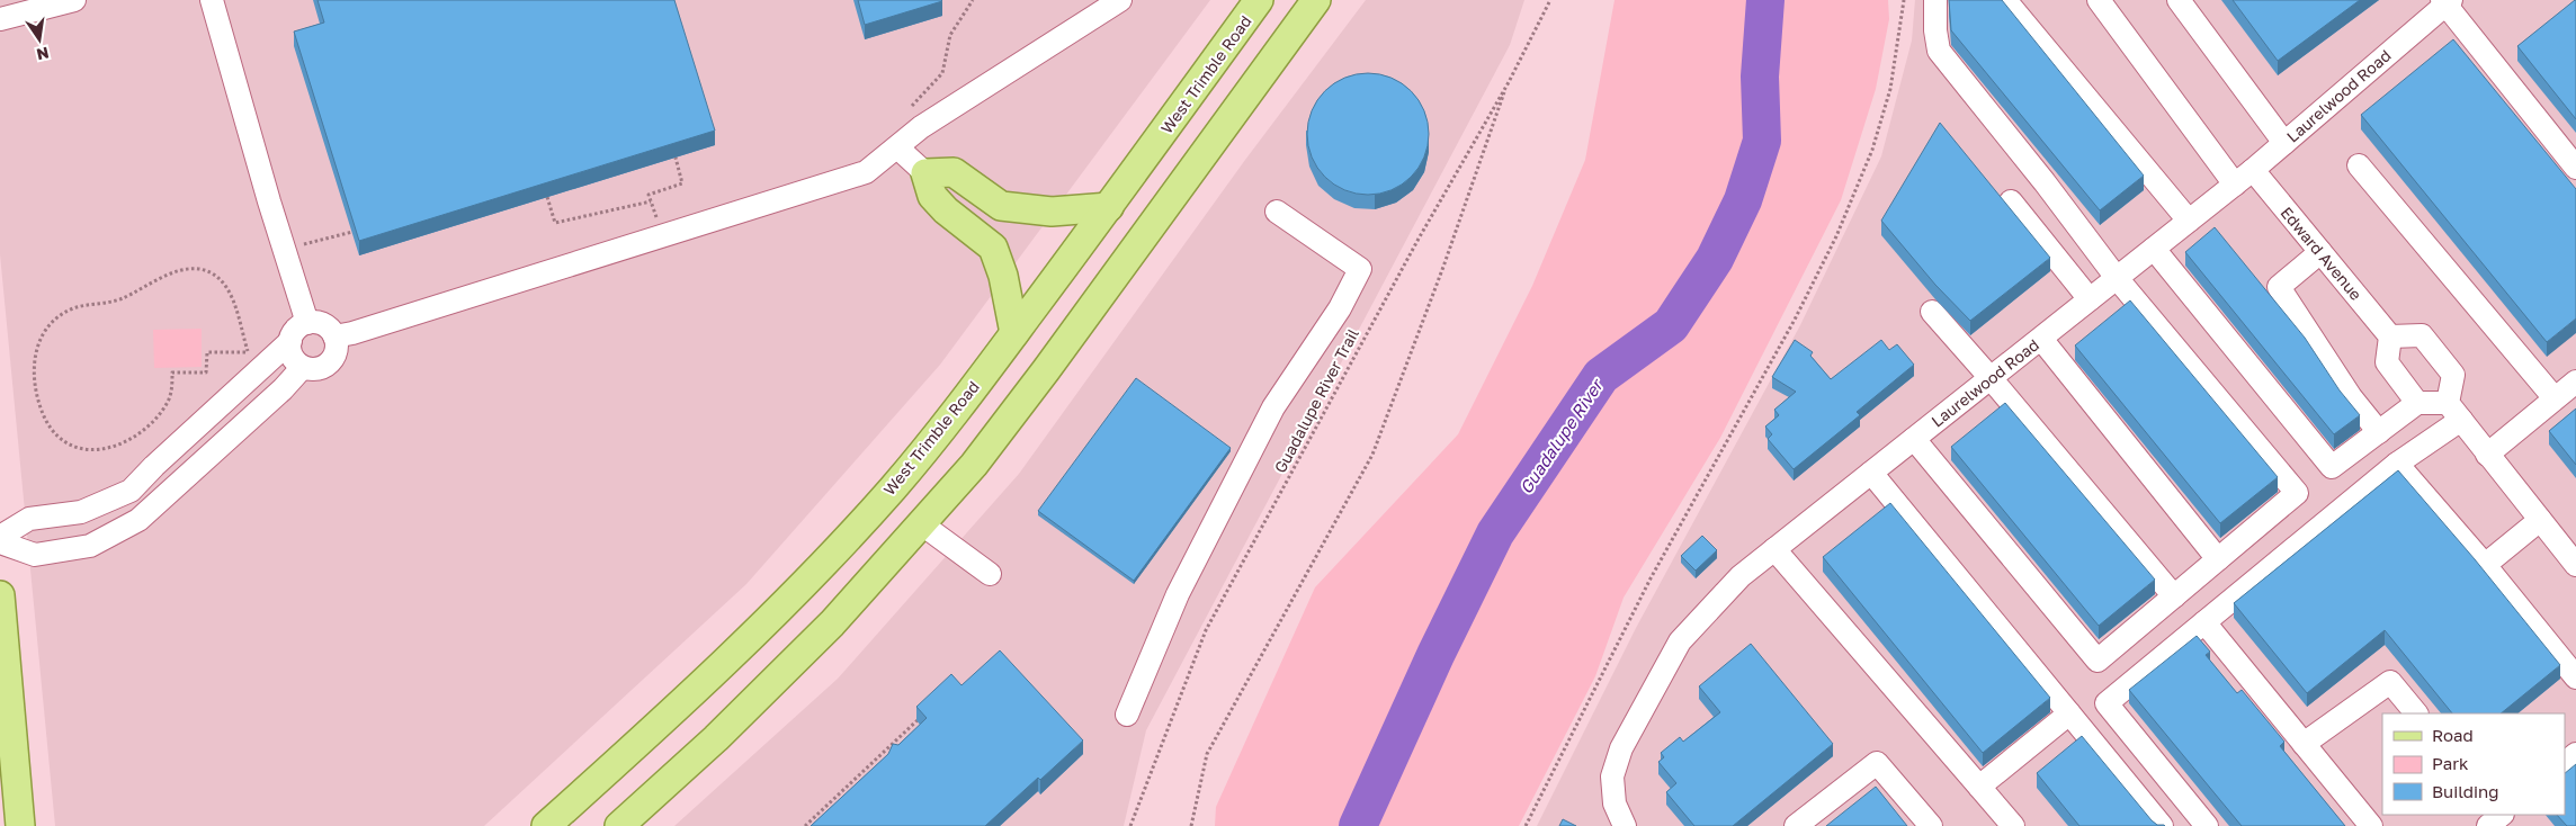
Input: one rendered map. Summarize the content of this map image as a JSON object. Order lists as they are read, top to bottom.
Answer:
{
  "streets": {
    "main road": ["West Trimble Road"],
    "street": ["Laurelwood Road", "Edward Avenue"],
    "path": ["Guadalupe River Trail"]
  },
  "crossings": [
    ["Laurelwood Road", "Edward Avenue"]
  ],
  "water": ["Guadalupe River"],
  "legend": ["Road", "Park", "Building"],
  "north": "bottom"
}
